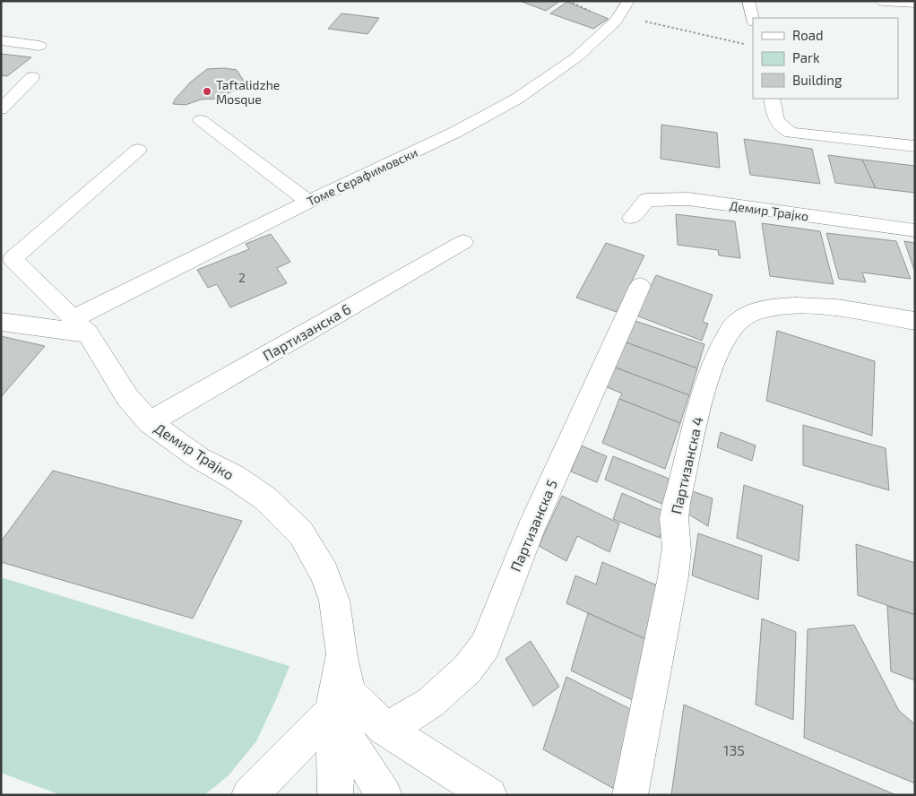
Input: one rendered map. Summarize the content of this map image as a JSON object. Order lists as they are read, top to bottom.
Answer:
{
  "streets": {
    "street": [
      "Томе Серафимовски",
      "Демир Трајко",
      "Партизанска 6",
      "Партизанска 4",
      "Партизанска 5"
    ]
  },
  "crossings": [
    ["Томе Серафимовски", "Демир Трајко"],
    ["Демир Трајко", "Партизанска 6"]
  ],
  "places": ["Taftalidzhe Mosque"],
  "house_numbers": ["2", "135"],
  "legend": ["Road", "Park", "Building"]
}
